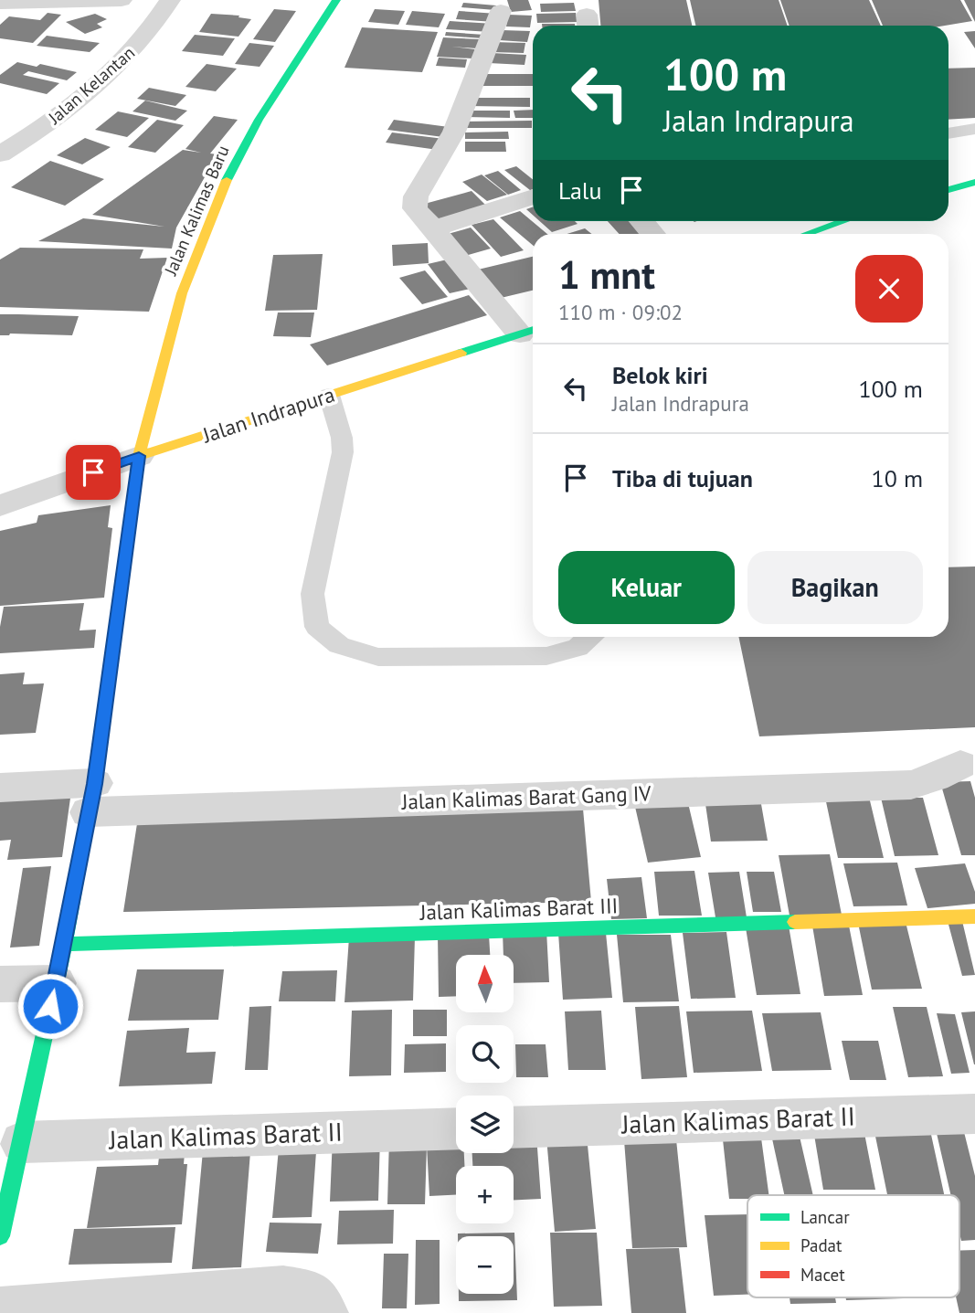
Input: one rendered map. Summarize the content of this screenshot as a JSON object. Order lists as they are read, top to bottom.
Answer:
{
  "streets": {
    "street": [
      "Jalan Kelantan",
      "Jalan Kalimas Baru",
      "Jalan Indrapura",
      "Jalan Kalimas Barat Gang IV",
      "Jalan Kalimas Barat III",
      "Jalan Kalimas Barat II"
    ]
  },
  "crossings": [
    ["Jalan Kalimas Baru", "Jalan Indrapura"],
    ["Jalan Kalimas Baru", "Jalan Kalimas Barat Gang IV"],
    ["Jalan Kalimas Baru", "Jalan Kalimas Barat III"],
    ["Jalan Kalimas Baru", "Jalan Kalimas Barat II"]
  ],
  "legend": ["Lancar", "Padat", "Macet"],
  "north": "top",
  "page": {
    "turn": ["100 m", "Jalan Indrapura"],
    "then": "Lalu",
    "heading": ["1 mnt", "110 m · 09:02"],
    "list": [
      {
        "name": "Belok kiri",
        "note": "Jalan Indrapura",
        "value": "100 m"
      },
      {
        "name": "Tiba di tujuan",
        "value": "10 m"
      }
    ],
    "buttons": ["Keluar", "Bagikan"],
    "map_buttons": ["+", "−"]
  }
}
